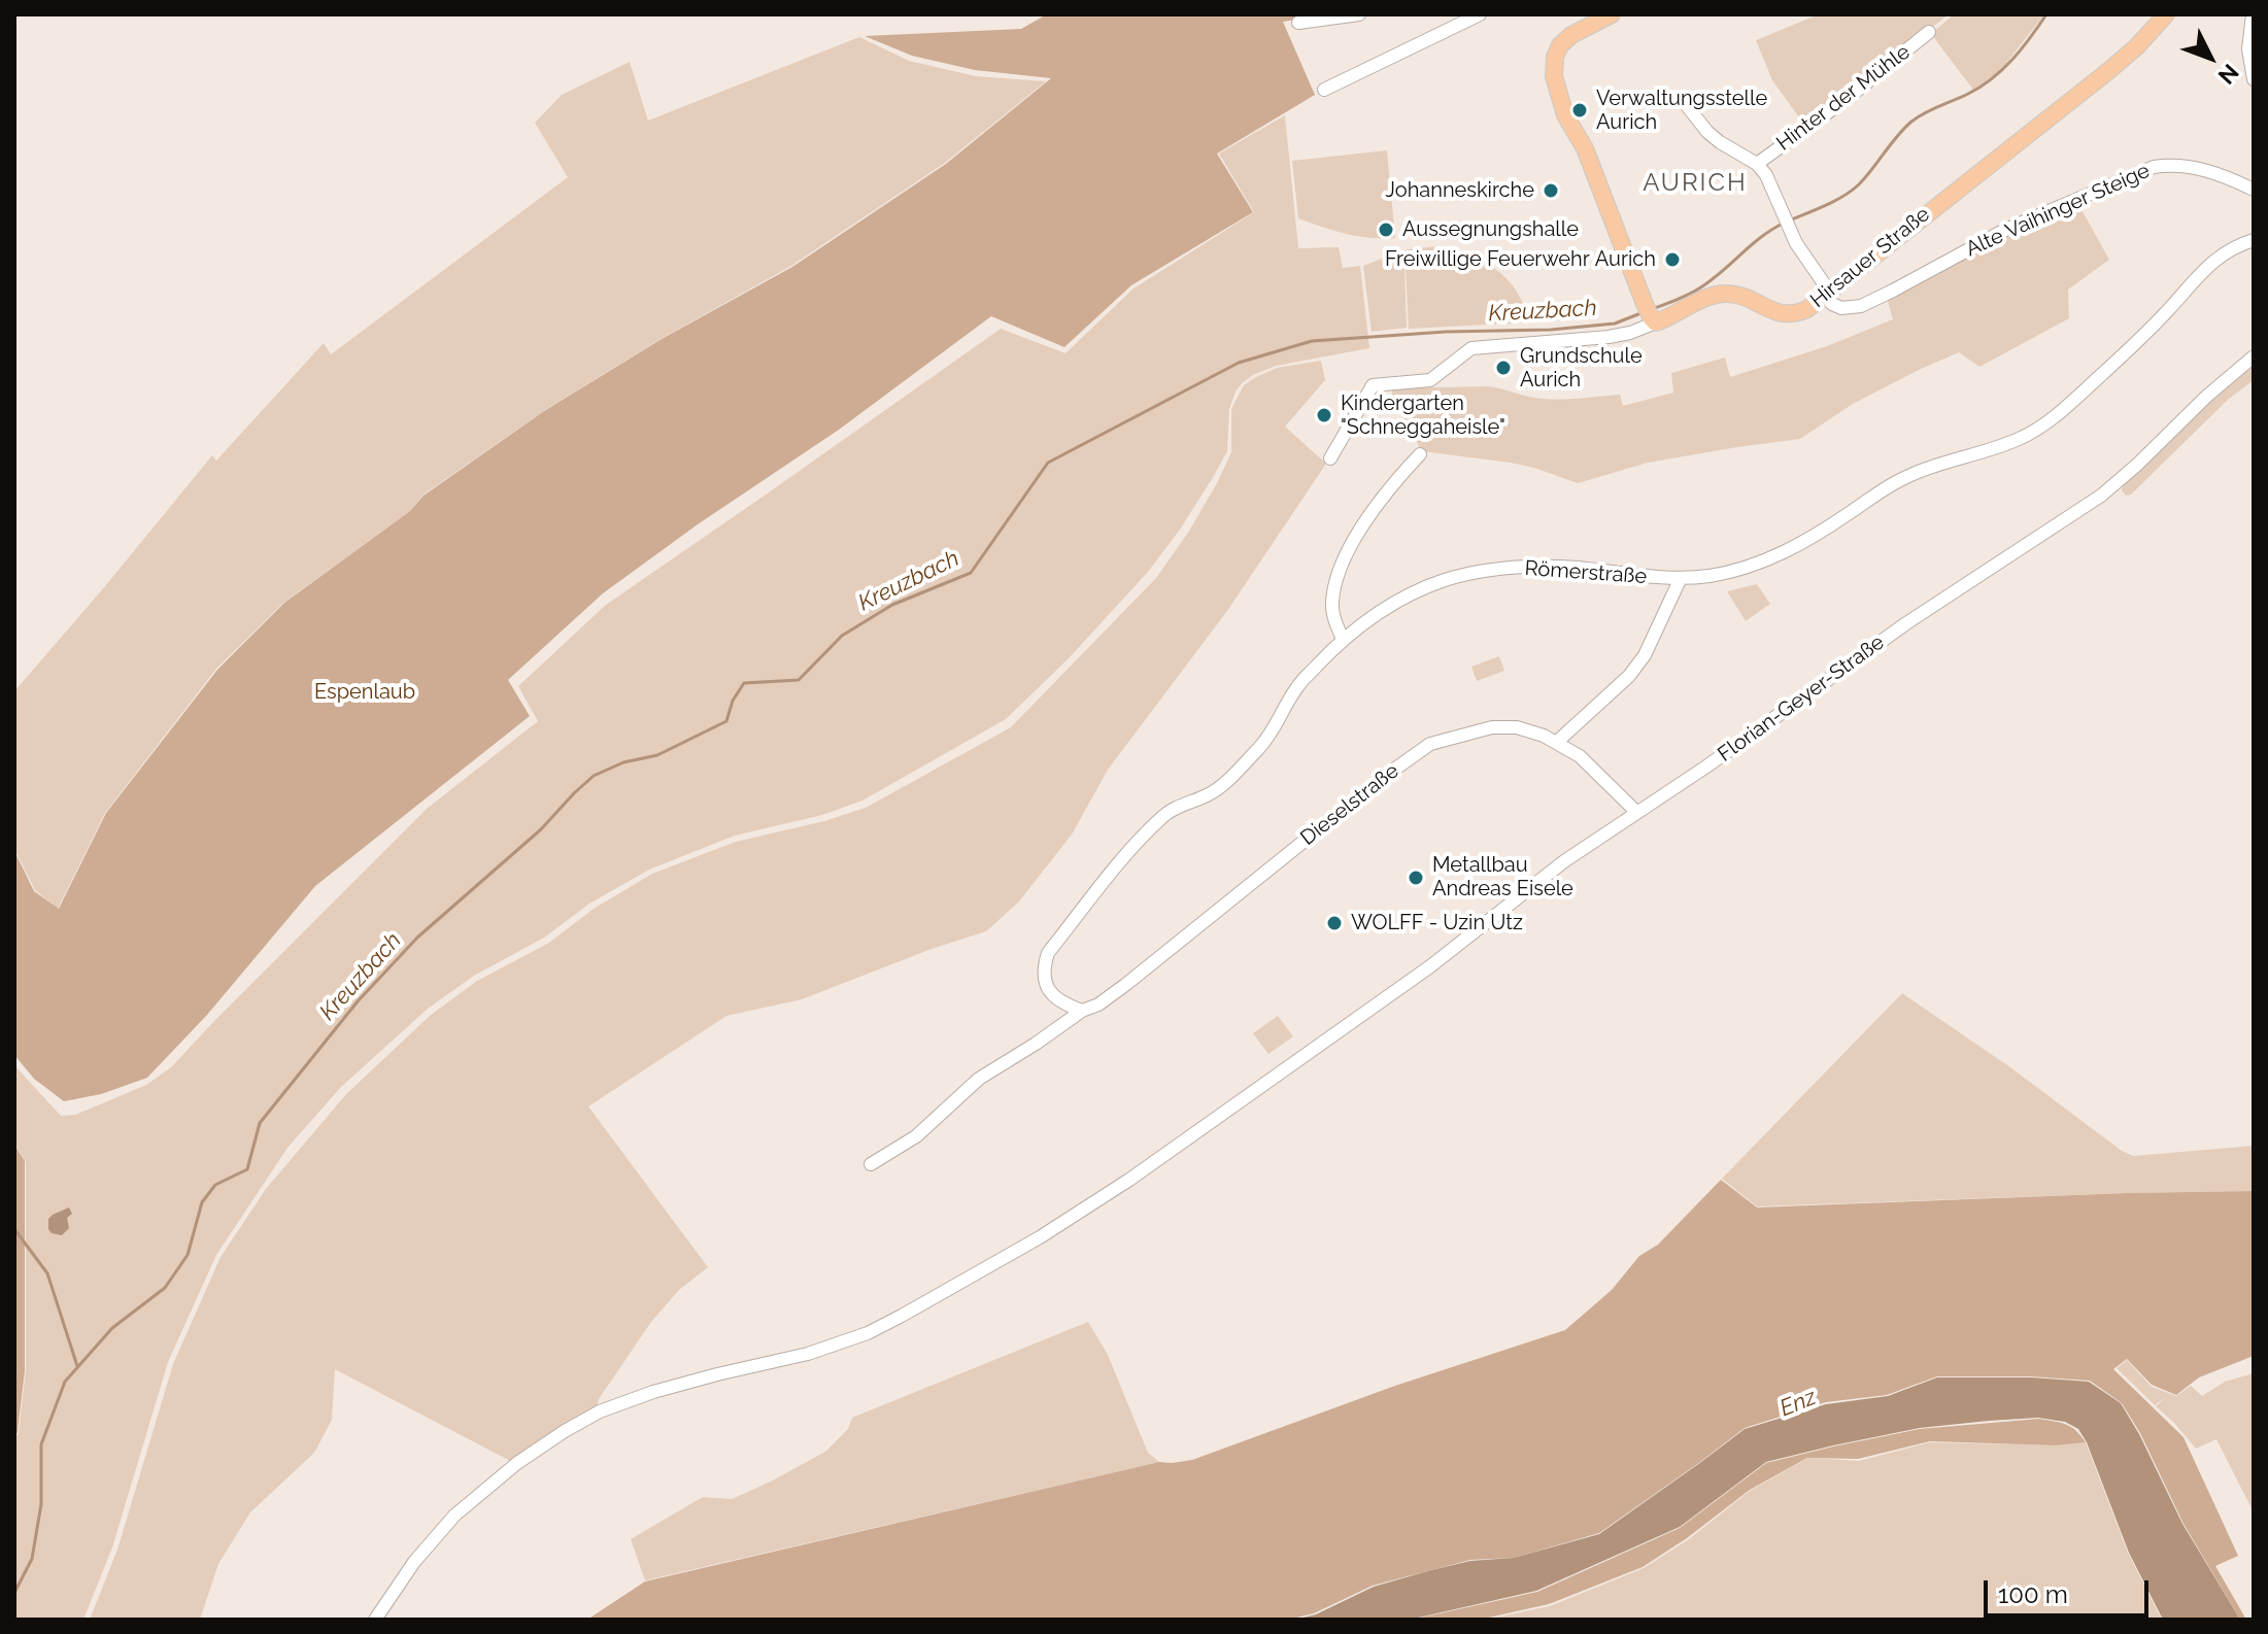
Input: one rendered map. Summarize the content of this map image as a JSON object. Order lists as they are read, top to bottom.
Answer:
{
  "streets": {
    "main road": ["Hirsauer Straße"],
    "street": [
      "Hinter der Mühle",
      "Alte Vaihinger Steige",
      "Römerstraße",
      "Florian-Geyer-Straße",
      "Dieselstraße"
    ]
  },
  "crossings": [
    ["Alte Vaihinger Steige", "Hirsauer Straße"],
    ["Römerstraße", "Dieselstraße"],
    ["Florian-Geyer-Straße", "Dieselstraße"]
  ],
  "districts": ["AURICH"],
  "water": ["Kreuzbach", "Enz"],
  "parks": ["Espenlaub"],
  "places": [
    "Verwaltungsstelle Aurich",
    "Johanneskirche",
    "Aussegnungshalle",
    "Freiwillige Feuerwehr Aurich",
    "Grundschule Aurich",
    "Kindergarten \"Schneggaheisle\"",
    "Metallbau Andreas Eisele",
    "WOLFF - Uzin Utz"
  ],
  "scale_bar": "100 m",
  "north": "bottom right"
}
